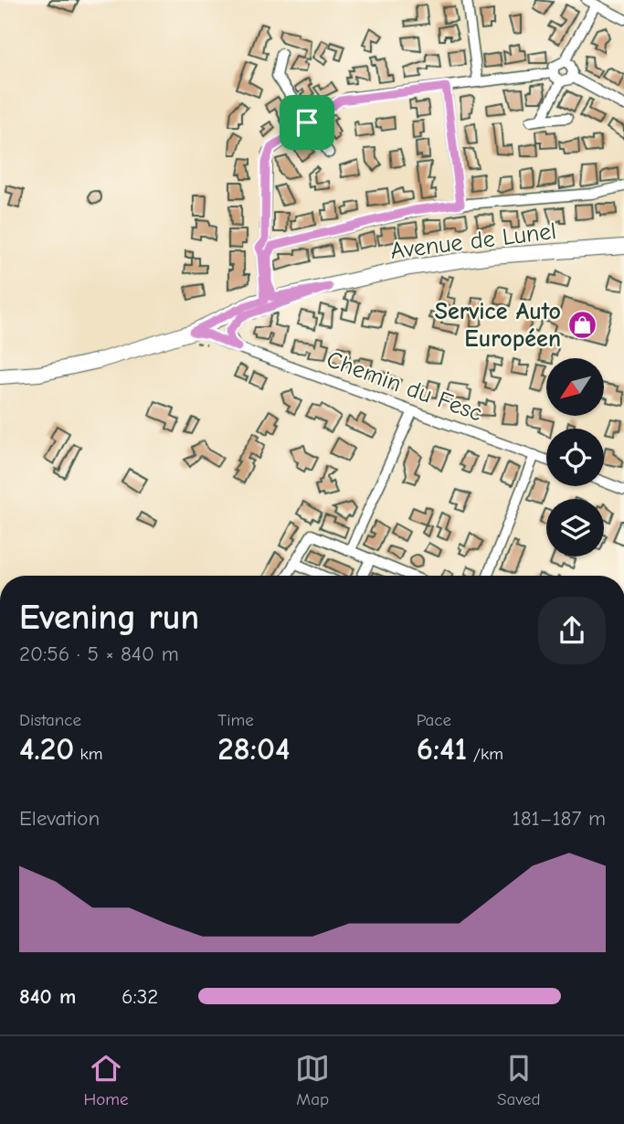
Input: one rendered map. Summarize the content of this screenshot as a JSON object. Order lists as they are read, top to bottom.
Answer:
{
  "streets": {
    "main road": ["Avenue de Lunel"],
    "street": ["Chemin du Fesc"]
  },
  "crossings": [
    ["Avenue de Lunel", "Chemin du Fesc"]
  ],
  "places": {
    "shop": ["Service Auto Européen"]
  },
  "north": "bottom left",
  "page": {
    "heading": ["Evening run", "20:56 · 5 × 840 m"],
    "stats": [
      ["Distance", "4.20 km"],
      ["Time", "28:04"],
      ["Pace", "6:41 /km"]
    ],
    "chart": ["Elevation", "181–187 m"],
    "list": [
      {
        "name": "840 m",
        "note": "6:32"
      }
    ],
    "tabs": ["Home", "Map", "Saved"]
  }
}
